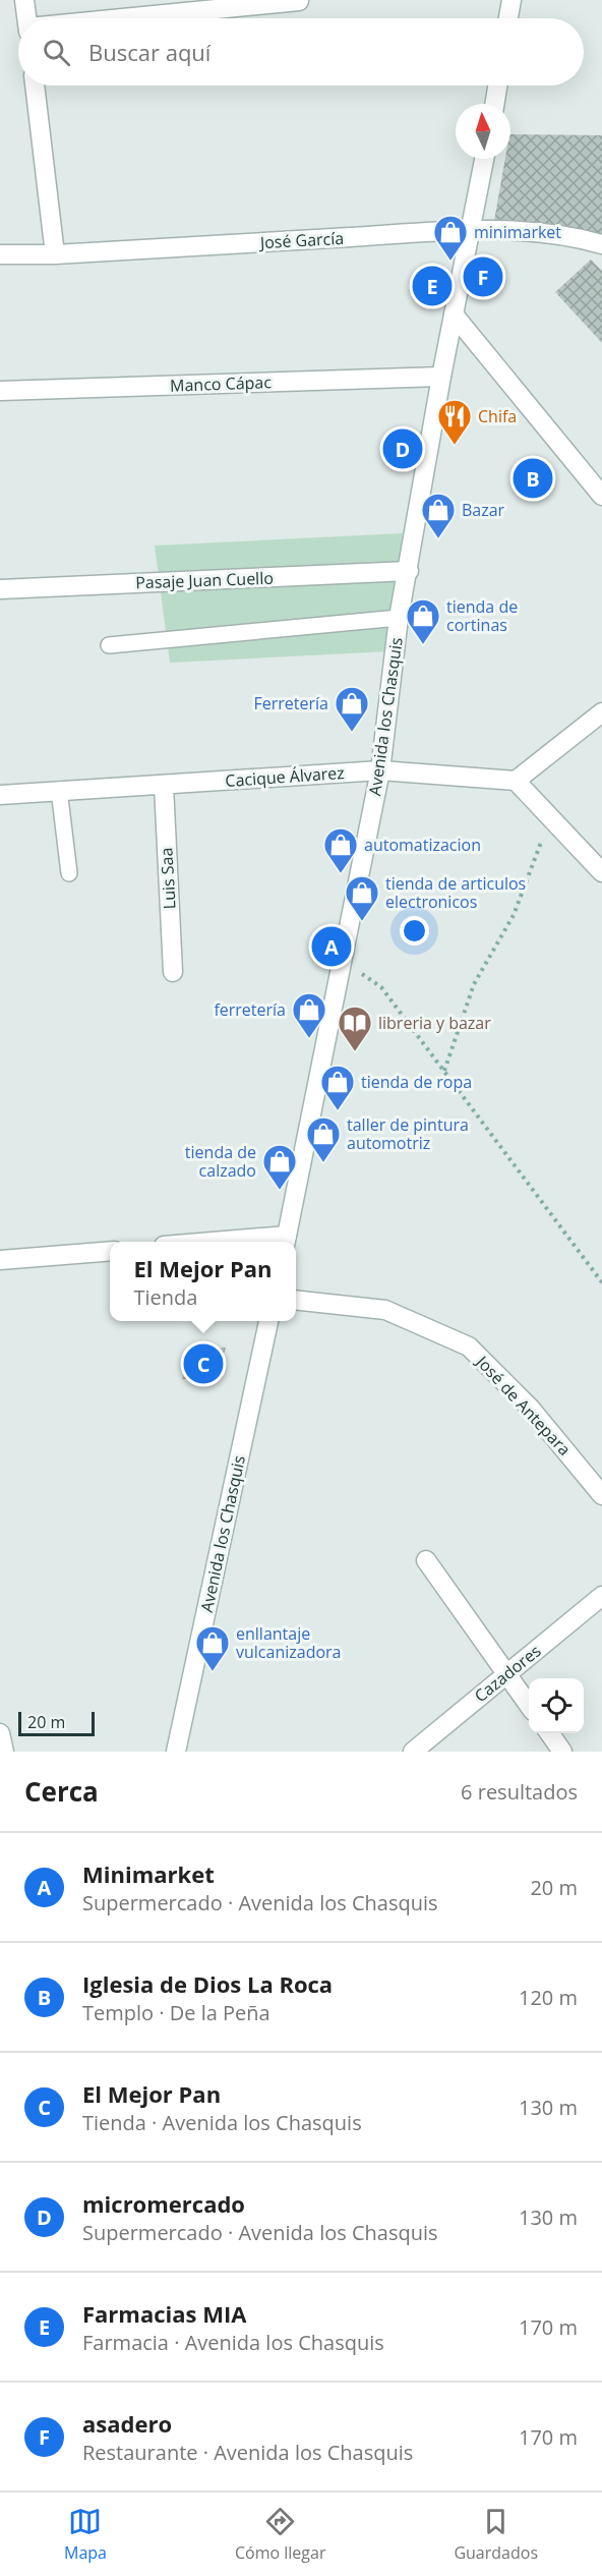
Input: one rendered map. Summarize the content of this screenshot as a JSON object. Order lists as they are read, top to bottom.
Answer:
{
  "streets": {
    "street": [
      "José García",
      "Manco Cápac",
      "Pasaje Juan Cuello",
      "Avenida los Chasquis",
      "Cacique Álvarez",
      "Luis Saa",
      "José de Antepara",
      "Cazadores"
    ]
  },
  "crossings": [
    ["José García", "Avenida los Chasquis"],
    ["Manco Cápac", "Avenida los Chasquis"],
    ["Pasaje Juan Cuello", "Avenida los Chasquis"],
    ["Avenida los Chasquis", "Cacique Álvarez"],
    ["Cacique Álvarez", "Luis Saa"]
  ],
  "places": {
    "shop": [
      "minimarket",
      "Bazar",
      "tienda de cortinas",
      "Ferretería",
      "automatizacion",
      "tienda de articulos electronicos",
      "ferretería",
      "tienda de ropa",
      "taller de pintura automotriz",
      "tienda de calzado",
      "enllantaje vulcanizadora"
    ],
    "restaurant": ["Chifa"],
    "library": ["libreria y bazar"]
  },
  "scale_bar": "20 m",
  "north": "top",
  "page": {
    "search": "Buscar aquí",
    "pins": [
      "F",
      "E",
      "D",
      "B",
      "A",
      "C"
    ],
    "popup": ["El Mejor Pan", "Tienda"],
    "scale": "20 m",
    "heading": ["Cerca", "6 resultados"],
    "list": [
      {
        "mark": "A",
        "name": "Minimarket",
        "note": "Supermercado · Avenida los Chasquis",
        "value": "20 m"
      },
      {
        "mark": "B",
        "name": "Iglesia de Dios La Roca",
        "note": "Templo · De la Peña",
        "value": "120 m"
      },
      {
        "mark": "C",
        "name": "El Mejor Pan",
        "note": "Tienda · Avenida los Chasquis",
        "value": "130 m"
      },
      {
        "mark": "D",
        "name": "micromercado",
        "note": "Supermercado · Avenida los Chasquis",
        "value": "130 m"
      },
      {
        "mark": "E",
        "name": "Farmacias MIA",
        "note": "Farmacia · Avenida los Chasquis",
        "value": "170 m"
      },
      {
        "mark": "F",
        "name": "asadero",
        "note": "Restaurante · Avenida los Chasquis",
        "value": "170 m"
      }
    ],
    "nav": ["Mapa", "Cómo llegar", "Guardados"]
  }
}
